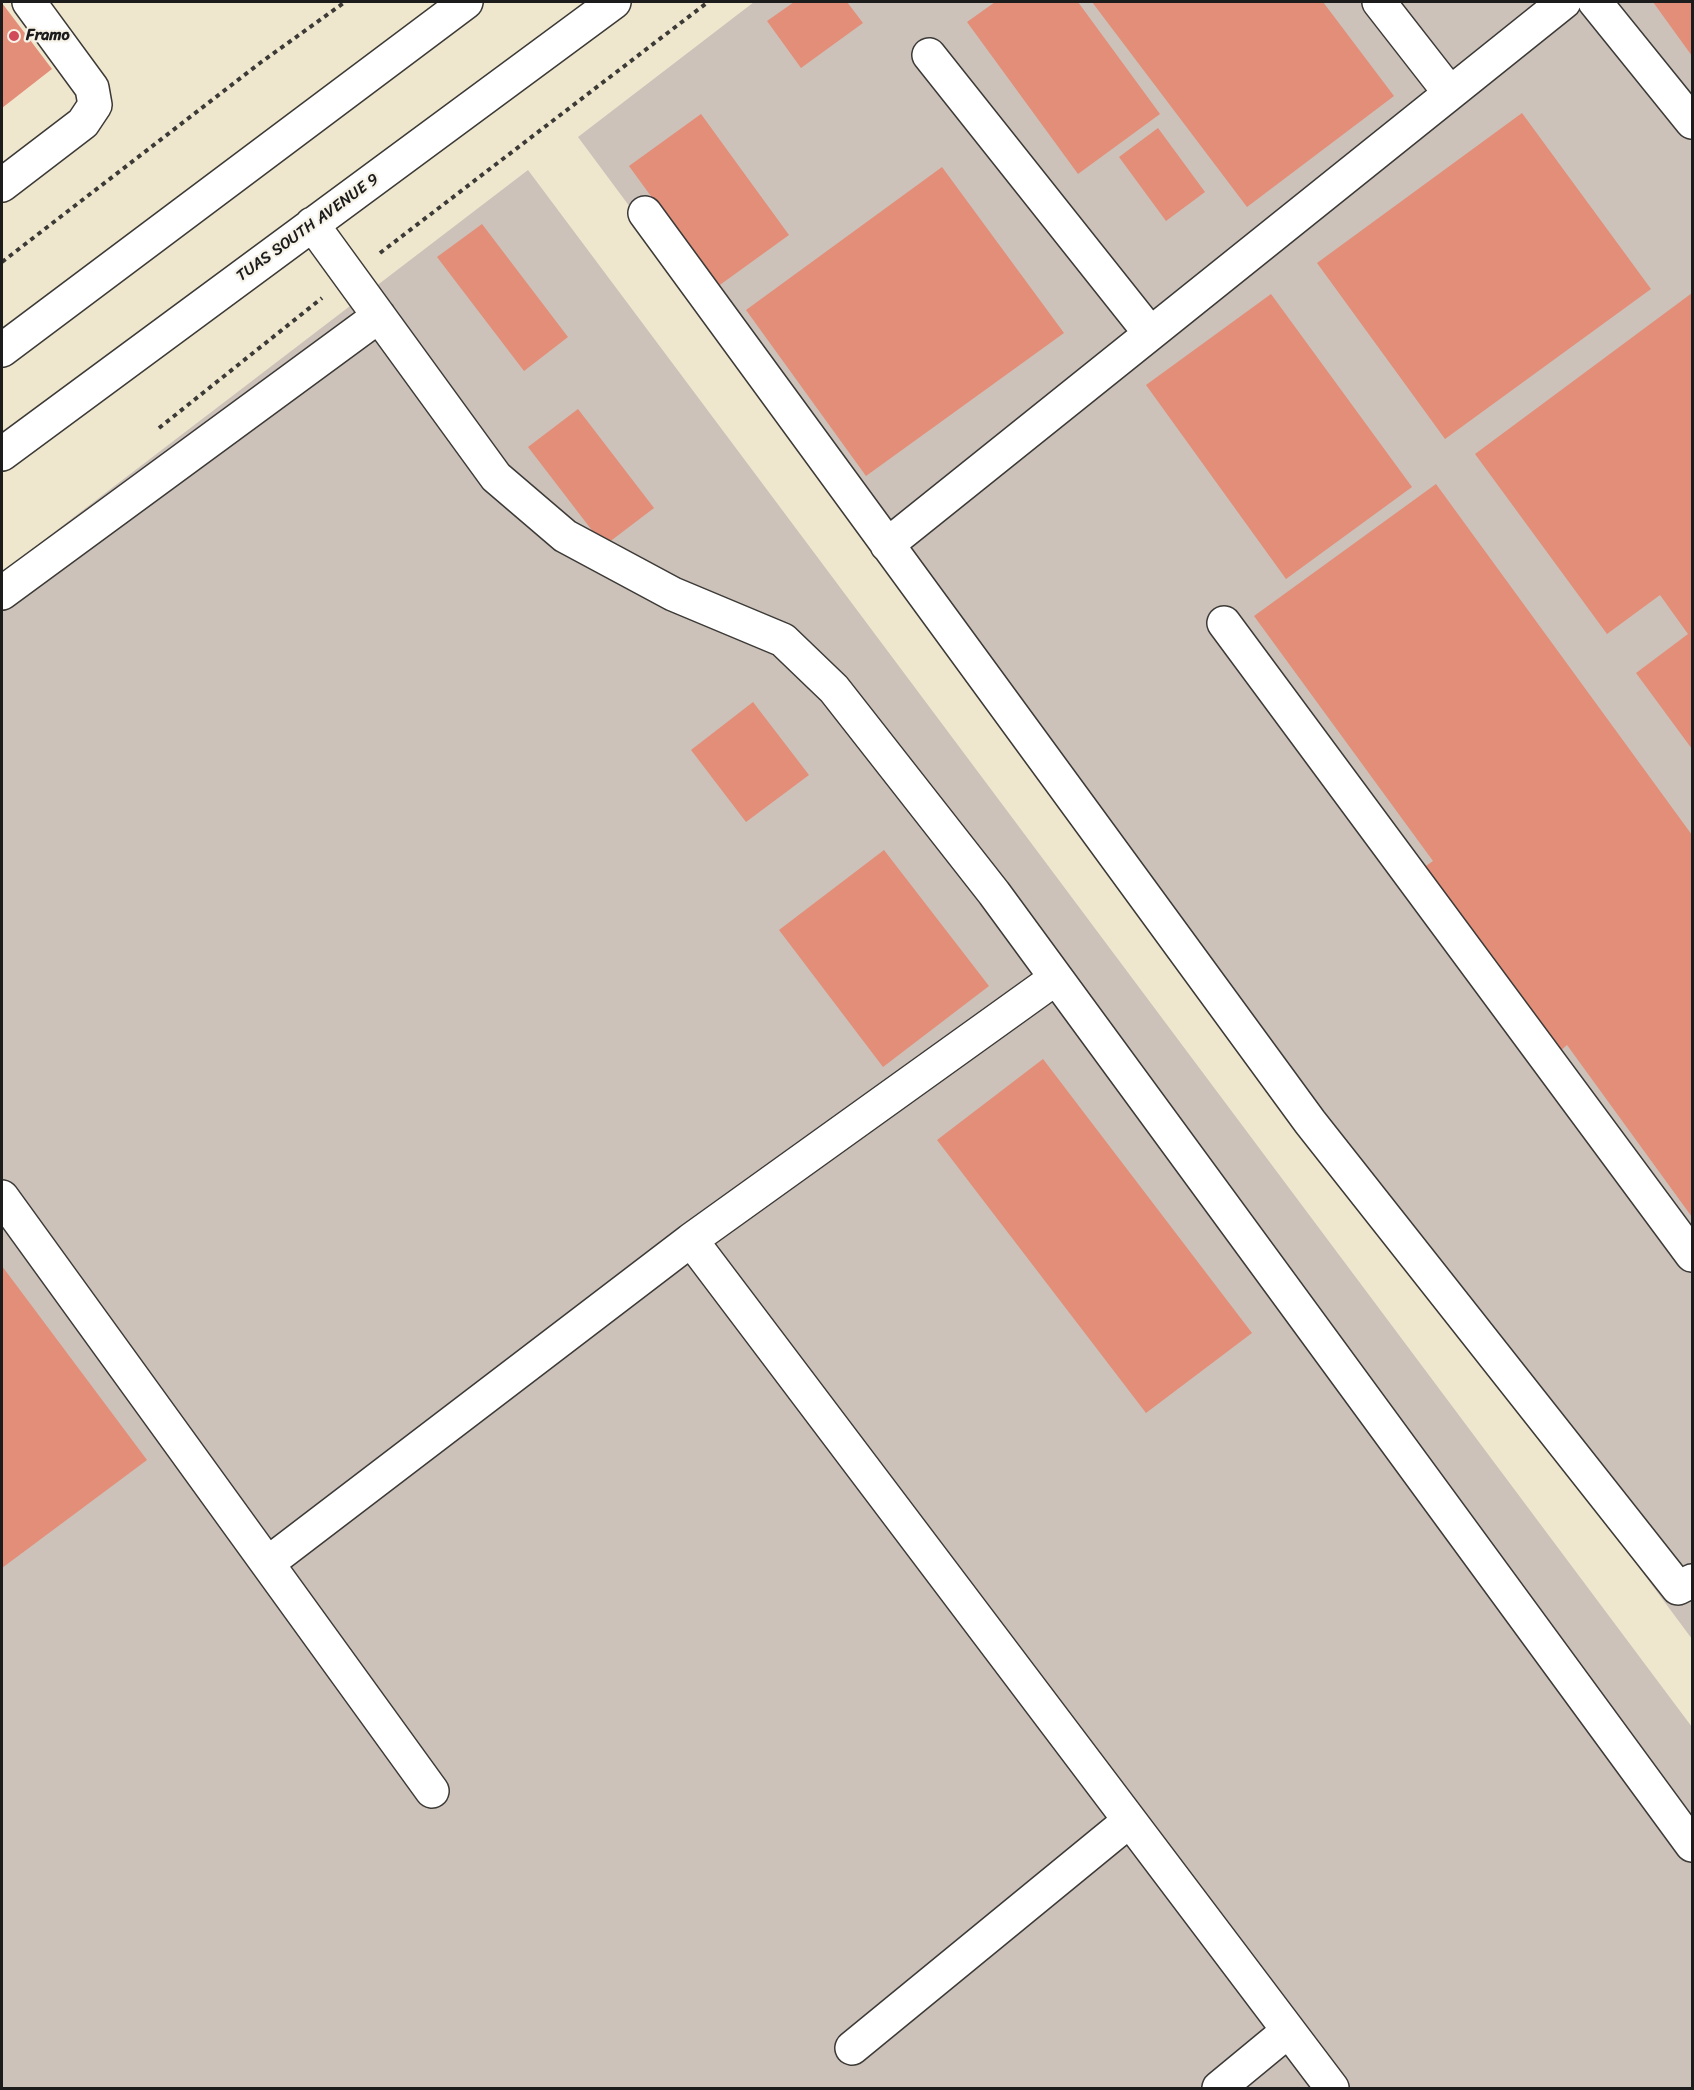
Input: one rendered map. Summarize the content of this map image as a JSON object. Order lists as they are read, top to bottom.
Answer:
{
  "streets": {
    "street": ["TUAS SOUTH AVENUE 9"]
  },
  "places": ["Framo"]
}
